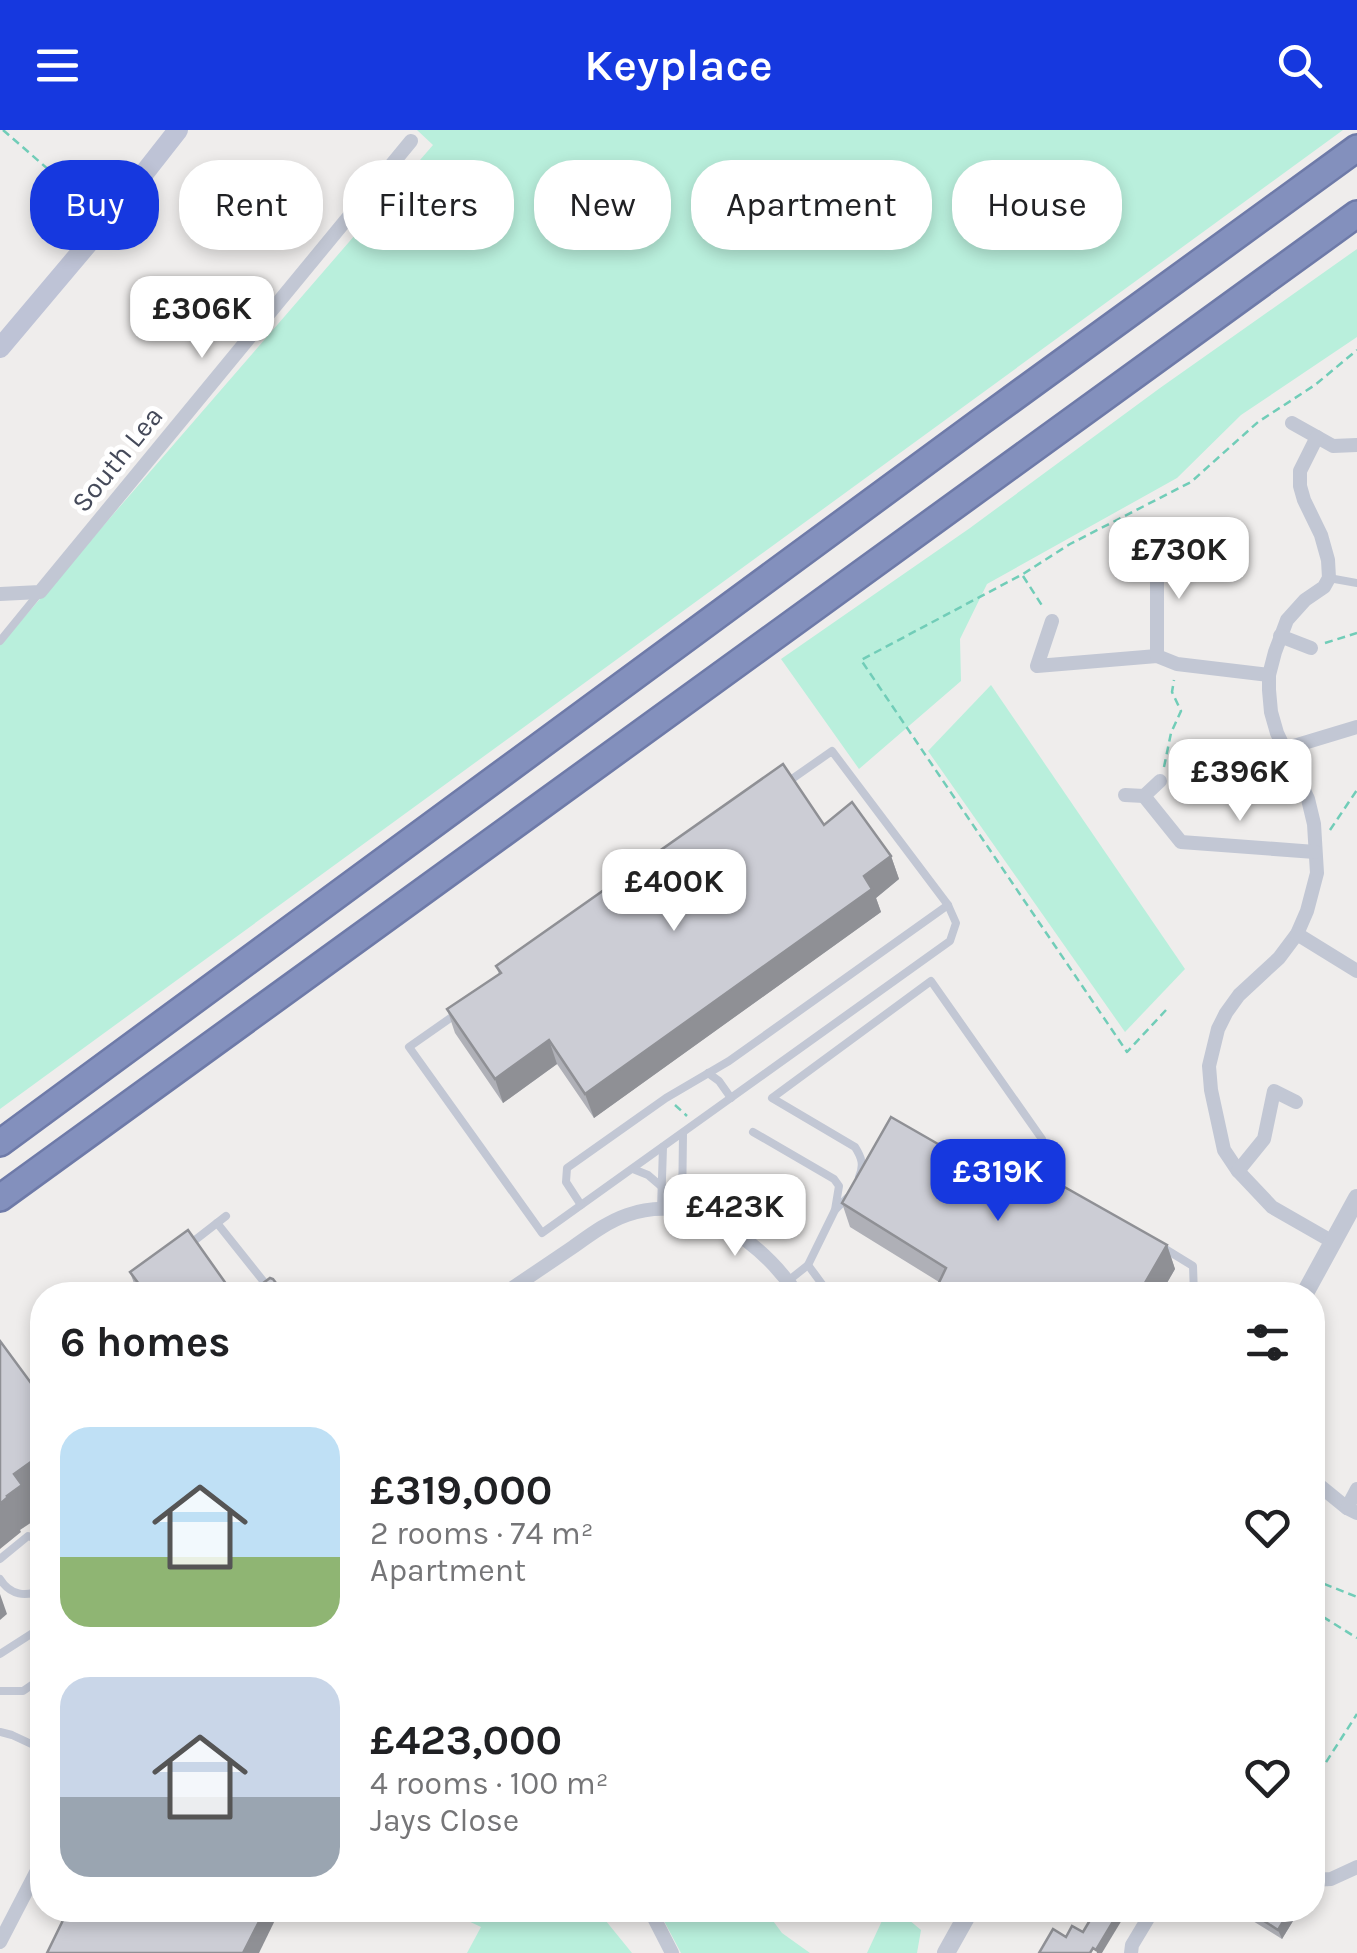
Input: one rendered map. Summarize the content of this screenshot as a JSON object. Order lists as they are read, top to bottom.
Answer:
{
  "streets": {
    "street": ["South Lea"]
  },
  "page": {
    "header": "Keyplace",
    "chip": [
      "Buy",
      "Rent",
      "Filters",
      "New",
      "Apartment",
      "House"
    ],
    "price": [
      "£306K",
      "£730K",
      "£396K",
      "£400K",
      "£319K",
      "£423K"
    ],
    "heading": "6 homes",
    "list": [
      {
        "name": "£319,000",
        "note": "2 rooms · 74 m² · Apartment"
      },
      {
        "name": "£423,000",
        "note": "4 rooms · 100 m² · Jays Close"
      }
    ]
  }
}
